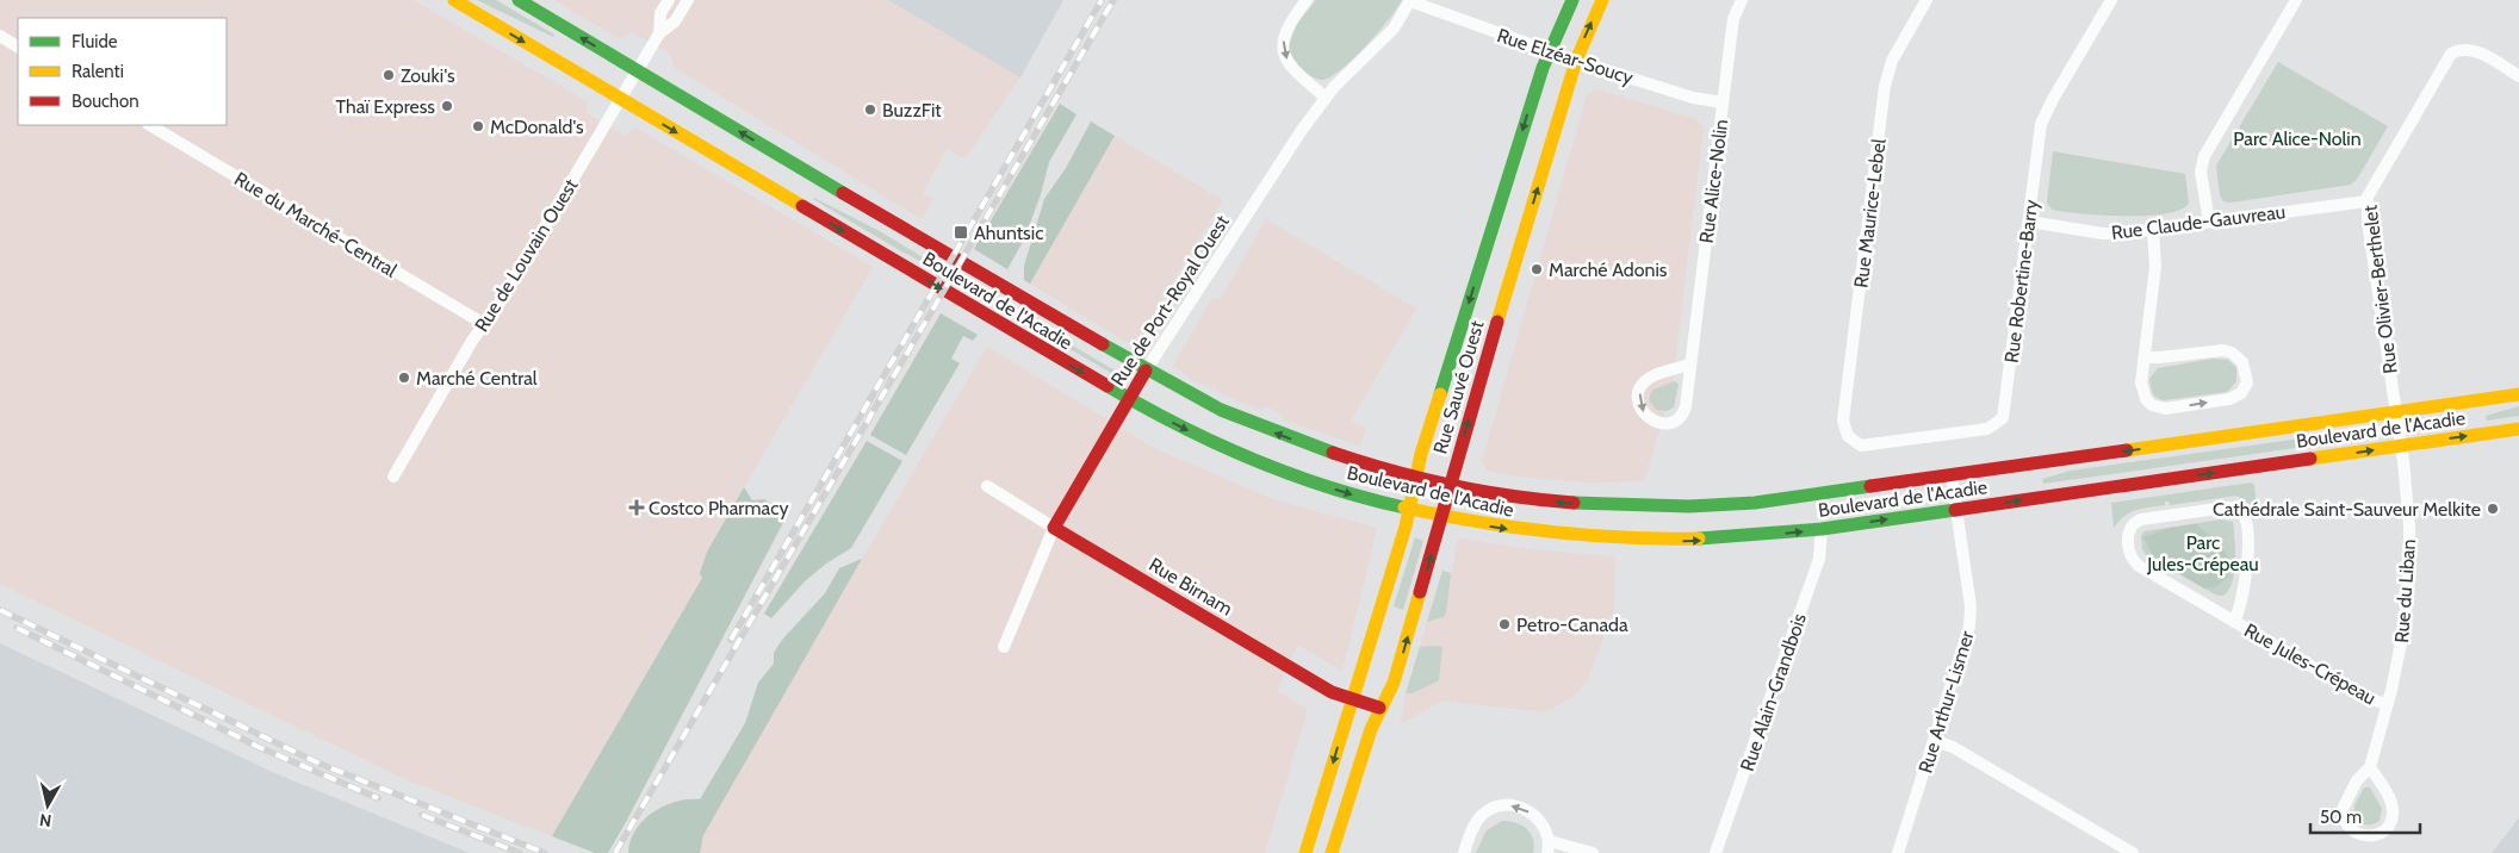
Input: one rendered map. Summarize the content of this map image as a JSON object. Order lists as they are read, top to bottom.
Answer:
{
  "streets": {
    "main road": [
      "Boulevard de l'Acadie",
      "Rue de Port-Royal Ouest",
      "Rue Sauvé Ouest",
      "Rue Birnam"
    ],
    "street": [
      "Rue Elzéar-Soucy",
      "Rue Alice-Nolin",
      "Rue Maurice-Lebel",
      "Rue Claude-Gauvreau",
      "Rue du Marché-Central",
      "Rue de Louvain Ouest",
      "Rue Robertine-Barry",
      "Rue Olivier-Berthelet",
      "Rue du Liban",
      "Rue Jules-Crépeau",
      "Rue Alain-Grandbois",
      "Rue Arthur-Lismer"
    ]
  },
  "crossings": [
    ["Rue Elzéar-Soucy", "Rue Alice-Nolin"],
    ["Rue Elzéar-Soucy", "Rue de Port-Royal Ouest"],
    ["Rue Elzéar-Soucy", "Rue Sauvé Ouest"],
    ["Rue Maurice-Lebel", "Rue Robertine-Barry"],
    ["Rue Claude-Gauvreau", "Rue Robertine-Barry"],
    ["Rue Claude-Gauvreau", "Rue Olivier-Berthelet"],
    ["Rue du Marché-Central", "Rue de Louvain Ouest"],
    ["Rue de Louvain Ouest", "Boulevard de l'Acadie"],
    ["Rue Olivier-Berthelet", "Boulevard de l'Acadie"],
    ["Rue Olivier-Berthelet", "Rue du Liban"],
    ["Boulevard de l'Acadie", "Rue de Port-Royal Ouest"],
    ["Boulevard de l'Acadie", "Rue Sauvé Ouest"],
    ["Boulevard de l'Acadie", "Rue du Liban"],
    ["Boulevard de l'Acadie", "Rue Alain-Grandbois"],
    ["Boulevard de l'Acadie", "Rue Arthur-Lismer"],
    ["Rue de Port-Royal Ouest", "Rue Birnam"],
    ["Rue Sauvé Ouest", "Rue Birnam"],
    ["Rue du Liban", "Rue Jules-Crépeau"]
  ],
  "parks": ["Parc Alice-Nolin", "Parc Jules-Crépeau"],
  "places": {
    "other": [
      "Zouki's",
      "Thaï Express",
      "BuzzFit",
      "McDonald's",
      "Marché Adonis",
      "Marché Central",
      "Cathédrale Saint-Sauveur Melkite",
      "Petro-Canada"
    ],
    "transit": ["Ahuntsic"],
    "health": ["Costco Pharmacy"]
  },
  "legend": ["Fluide", "Ralenti", "Bouchon"],
  "scale_bar": "50 m",
  "north": "bottom"
}
